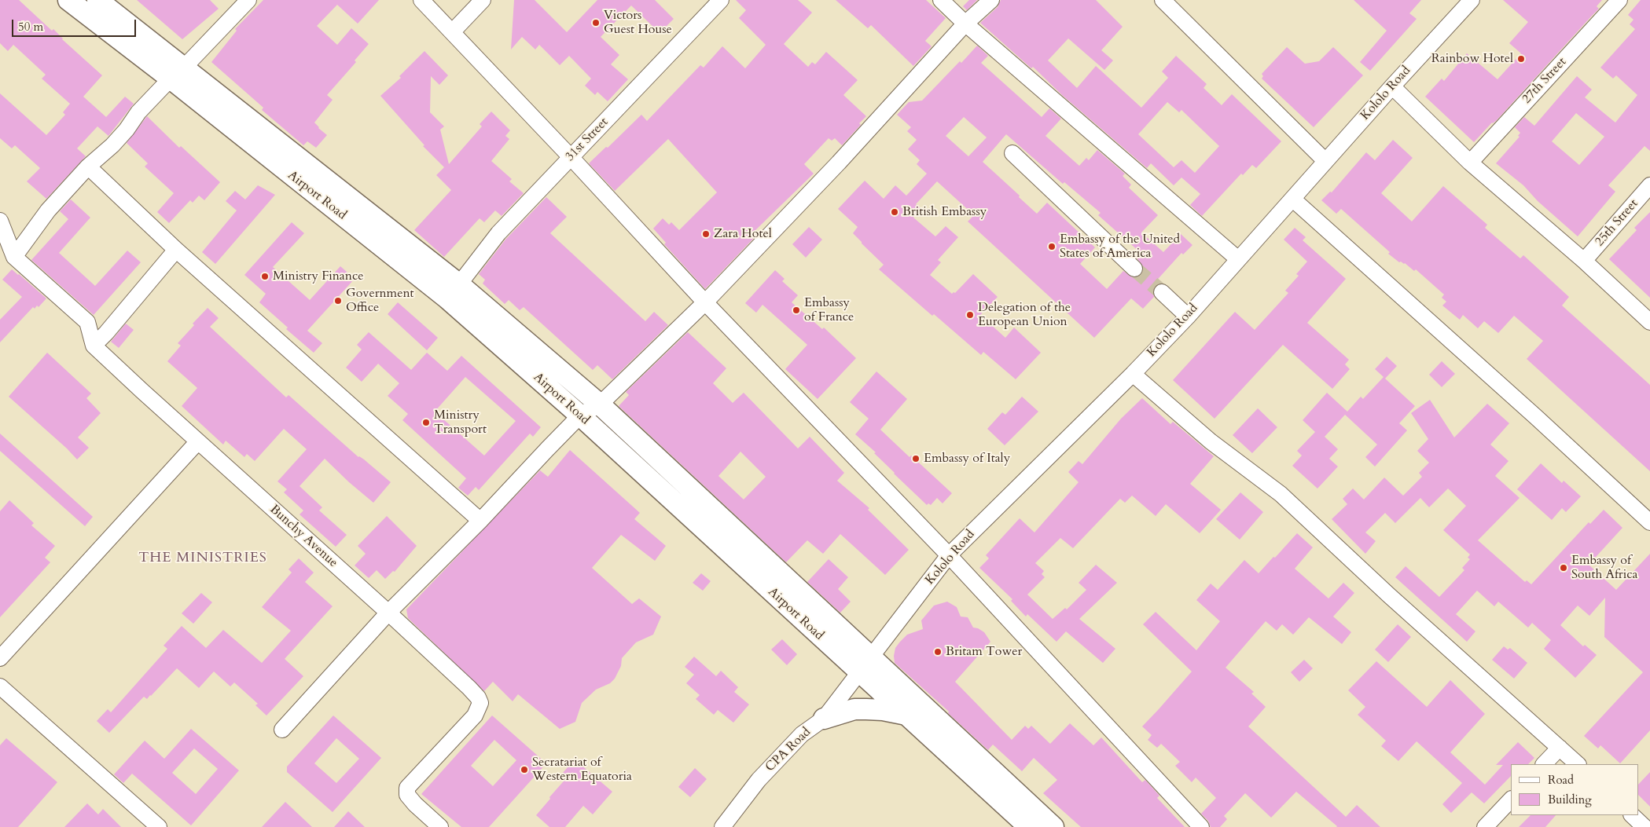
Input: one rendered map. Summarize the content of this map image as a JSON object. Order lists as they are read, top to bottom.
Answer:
{
  "streets": {
    "main road": ["Airport Road"],
    "street": [
      "27th Street",
      "Kololo Road",
      "31st Street",
      "25th Street",
      "Bunchy Avenue",
      "CPA Road"
    ]
  },
  "crossings": [
    ["Kololo Road", "Airport Road"],
    ["Kololo Road", "CPA Road"],
    ["31st Street", "Airport Road"],
    ["Airport Road", "CPA Road"]
  ],
  "districts": ["THE MINISTRIES"],
  "places": [
    "Victors Guest House",
    "Rainbow Hotel",
    "British Embassy",
    "Zara Hotel",
    "Embassy of the United States of America",
    "Ministry Finance",
    "Government Office",
    "Embassy of France",
    "Delegation of the European Union",
    "Ministry Transport",
    "Embassy of Italy",
    "Embassy of South Africa",
    "Britam Tower",
    "Secratariat of Western Equatoria"
  ],
  "legend": ["Road", "Building"],
  "scale_bar": "50 m"
}
